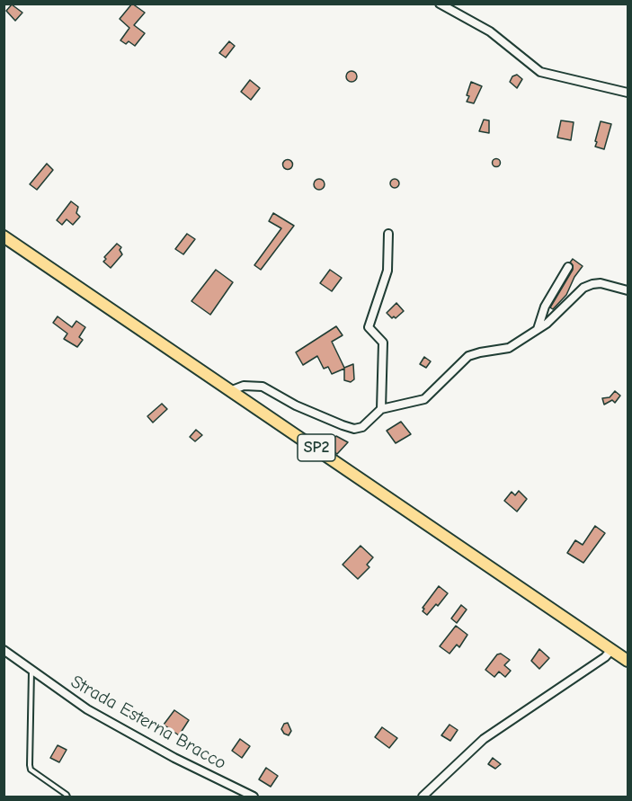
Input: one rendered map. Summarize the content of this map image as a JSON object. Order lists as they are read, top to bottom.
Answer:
{
  "streets": {
    "main road": ["SP2"],
    "street": ["Strada Esterna Bracco"]
  }
}
